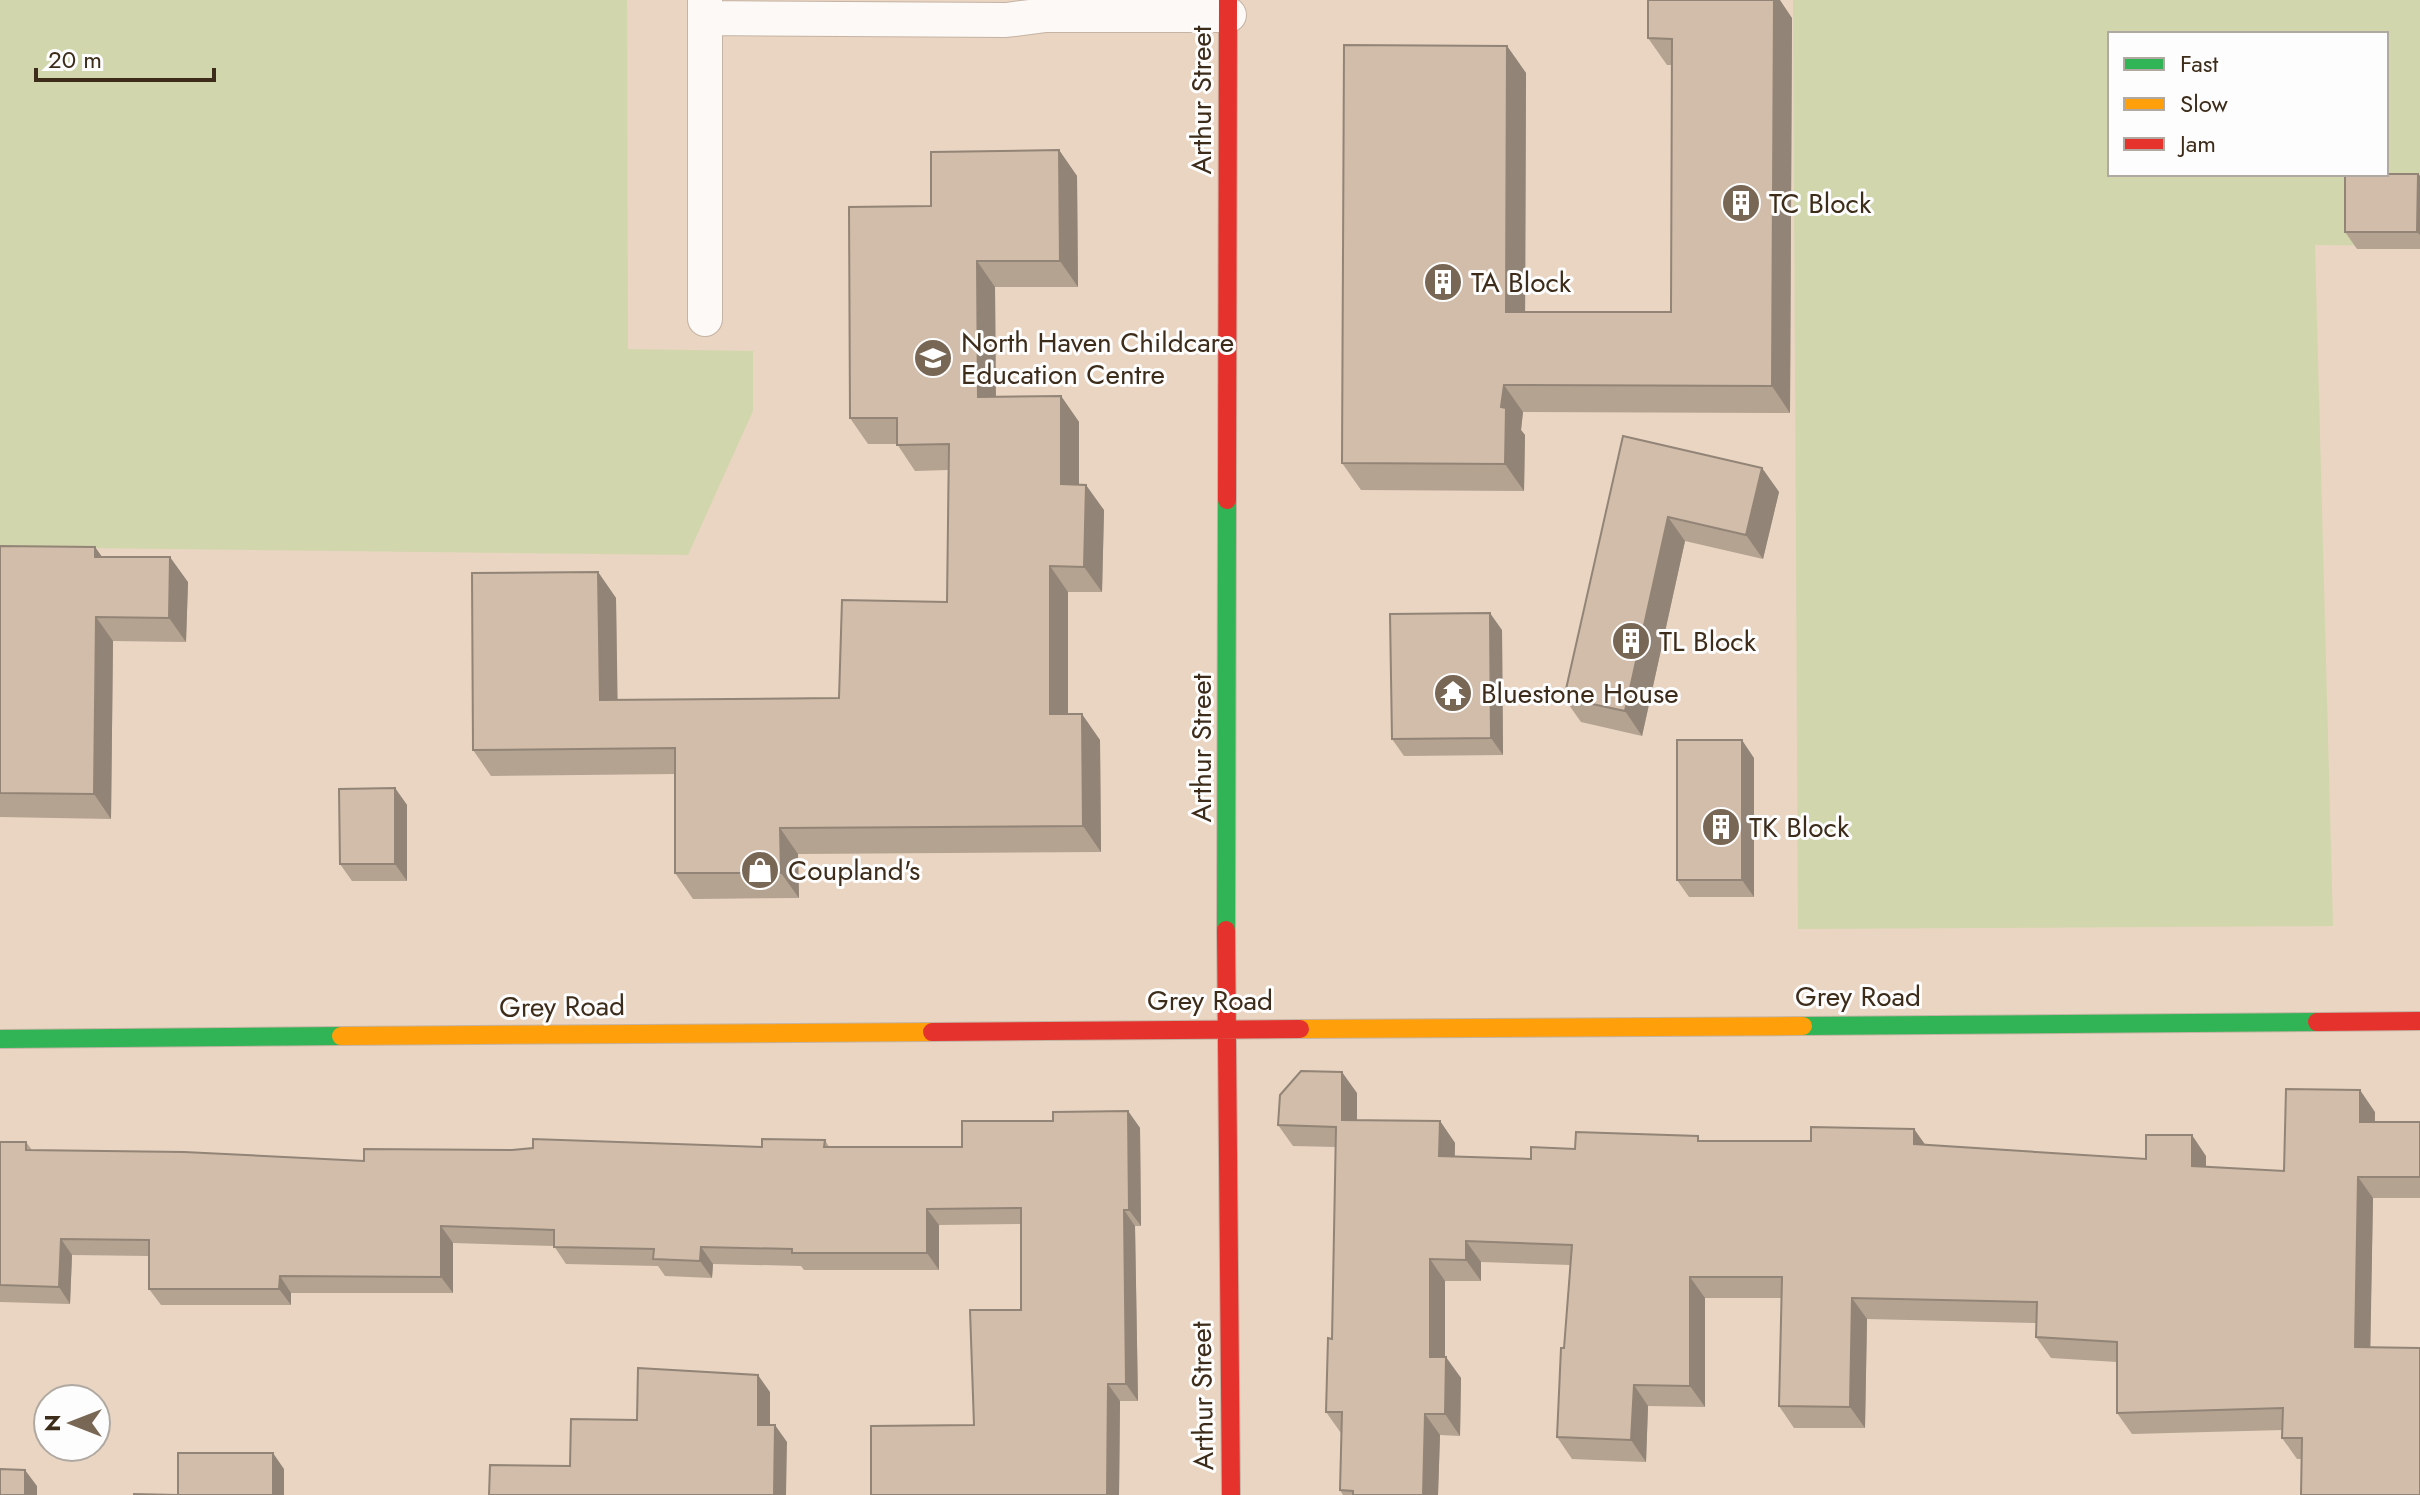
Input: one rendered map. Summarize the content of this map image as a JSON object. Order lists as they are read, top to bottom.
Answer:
{
  "streets": {
    "street": ["Arthur Street", "Grey Road"]
  },
  "crossings": [
    ["Arthur Street", "Grey Road"]
  ],
  "places": {
    "building": [
      "TC Block",
      "TA Block",
      "TL Block",
      "TK Block"
    ],
    "school or university": ["North Haven Childcare Education Centre"],
    "temple": ["Bluestone House"],
    "shop": ["Coupland's"]
  },
  "legend": ["Fast", "Slow", "Jam"],
  "scale_bar": "20 m",
  "north": "left"
}
